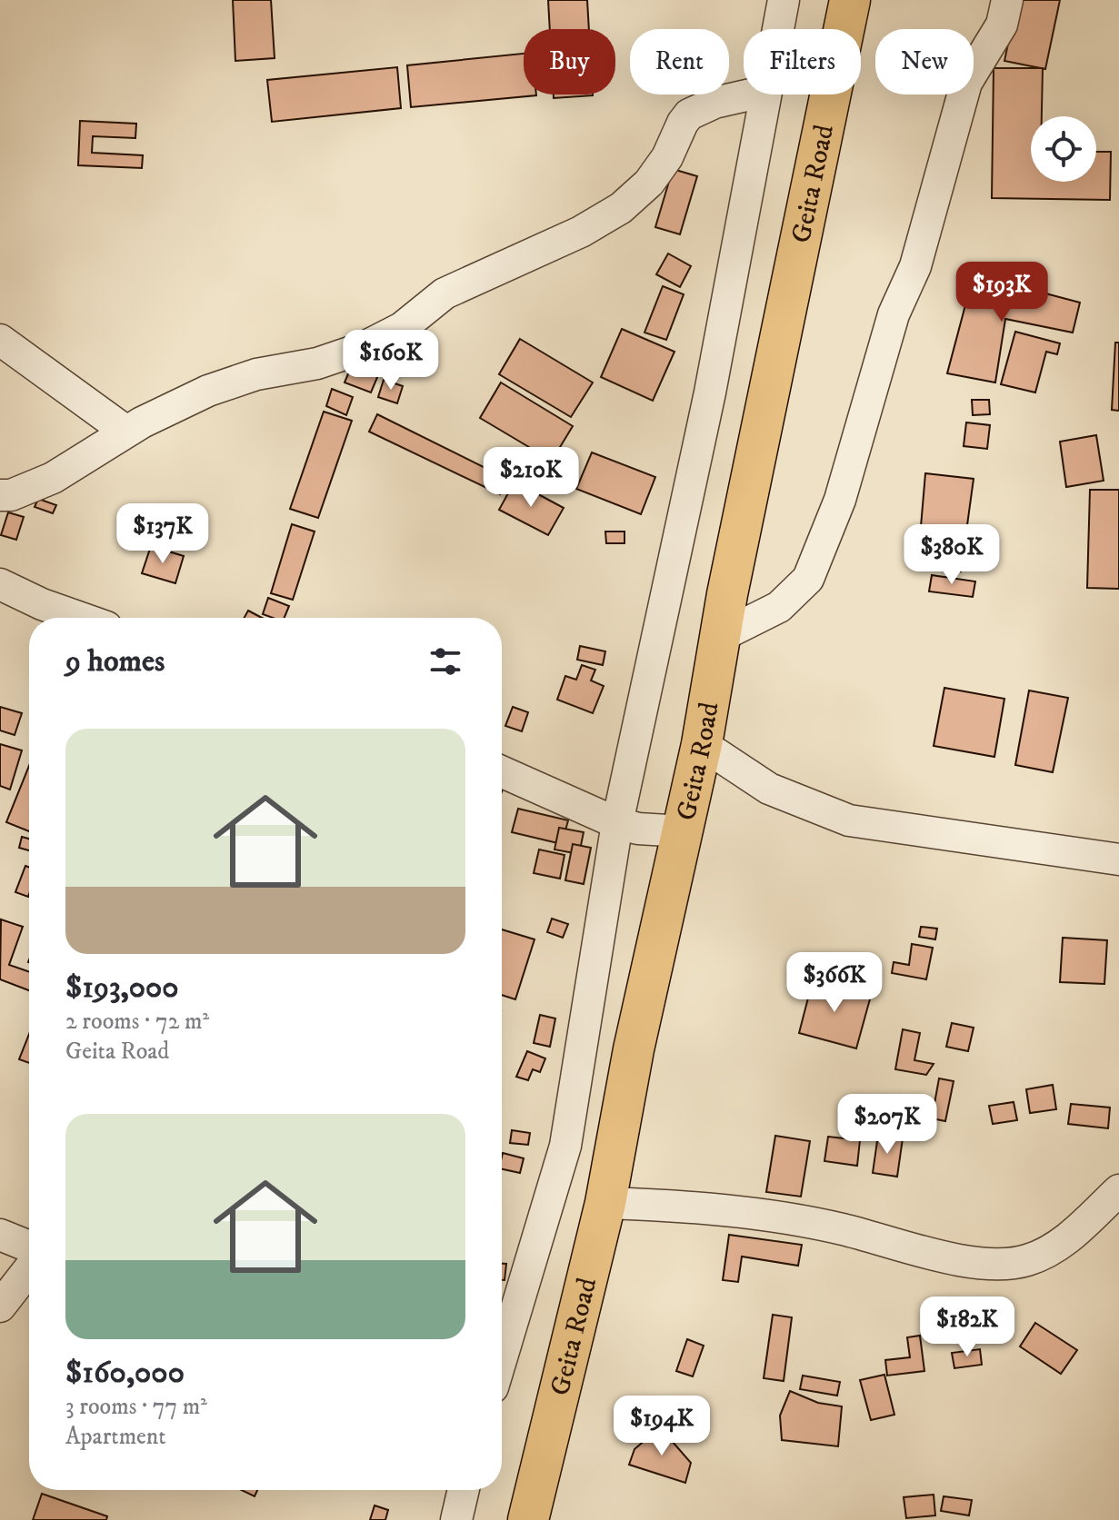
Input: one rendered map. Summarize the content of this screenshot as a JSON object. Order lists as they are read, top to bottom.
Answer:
{
  "streets": {
    "highway": ["Geita Road"]
  },
  "page": {
    "chip": [
      "Buy",
      "Rent",
      "Filters",
      "New"
    ],
    "price": [
      "$193K",
      "$160K",
      "$210K",
      "$137K",
      "$380K",
      "$366K",
      "$207K",
      "$182K",
      "$194K"
    ],
    "heading": "9 homes",
    "list": [
      {
        "name": "$193,000",
        "note": "2 rooms · 72 m² · Geita Road"
      },
      {
        "name": "$160,000",
        "note": "3 rooms · 77 m² · Apartment"
      }
    ]
  }
}
